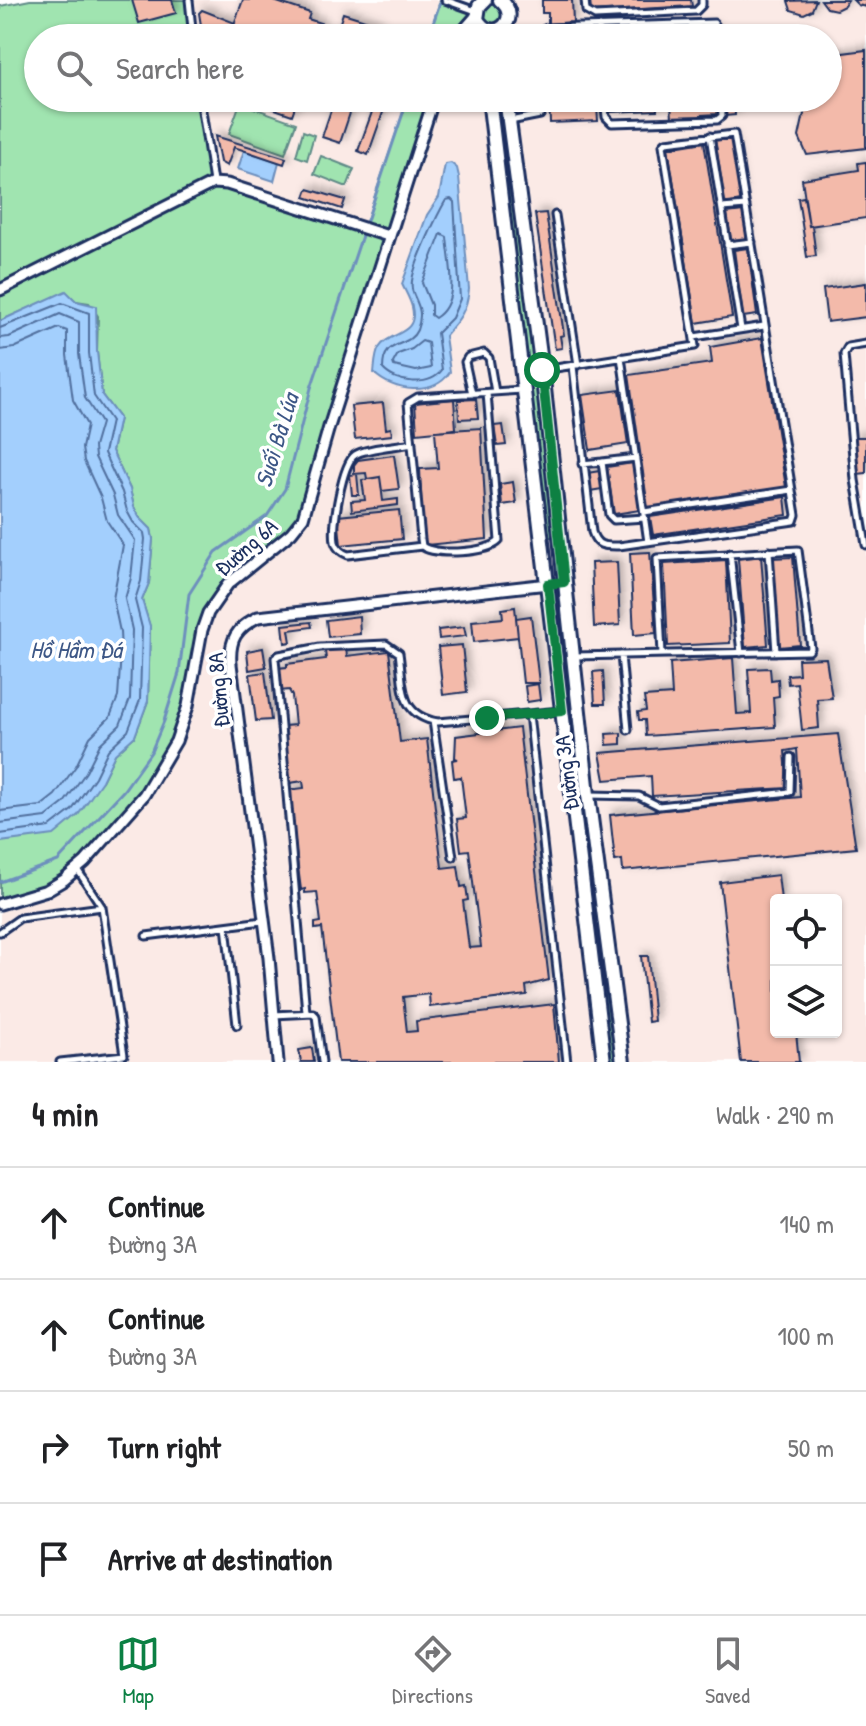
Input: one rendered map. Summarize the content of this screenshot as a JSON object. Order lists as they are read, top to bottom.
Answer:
{
  "streets": {
    "street": ["Đường 6A", "Đường 8A", "Đường 3A"]
  },
  "crossings": [
    ["Đường 8A", "Đường 3A"]
  ],
  "water": ["Suối Bà Lúa", "Hồ Hầm Đá"],
  "page": {
    "search": "Search here",
    "heading": ["4 min", "Walk · 290 m"],
    "list": [
      ["Continue", "Đường 3A", "140 m"],
      ["Continue", "Đường 3A", "100 m"],
      ["Turn right", "50 m"],
      "Arrive at destination"
    ],
    "nav": ["Map", "Directions", "Saved"]
  }
}
